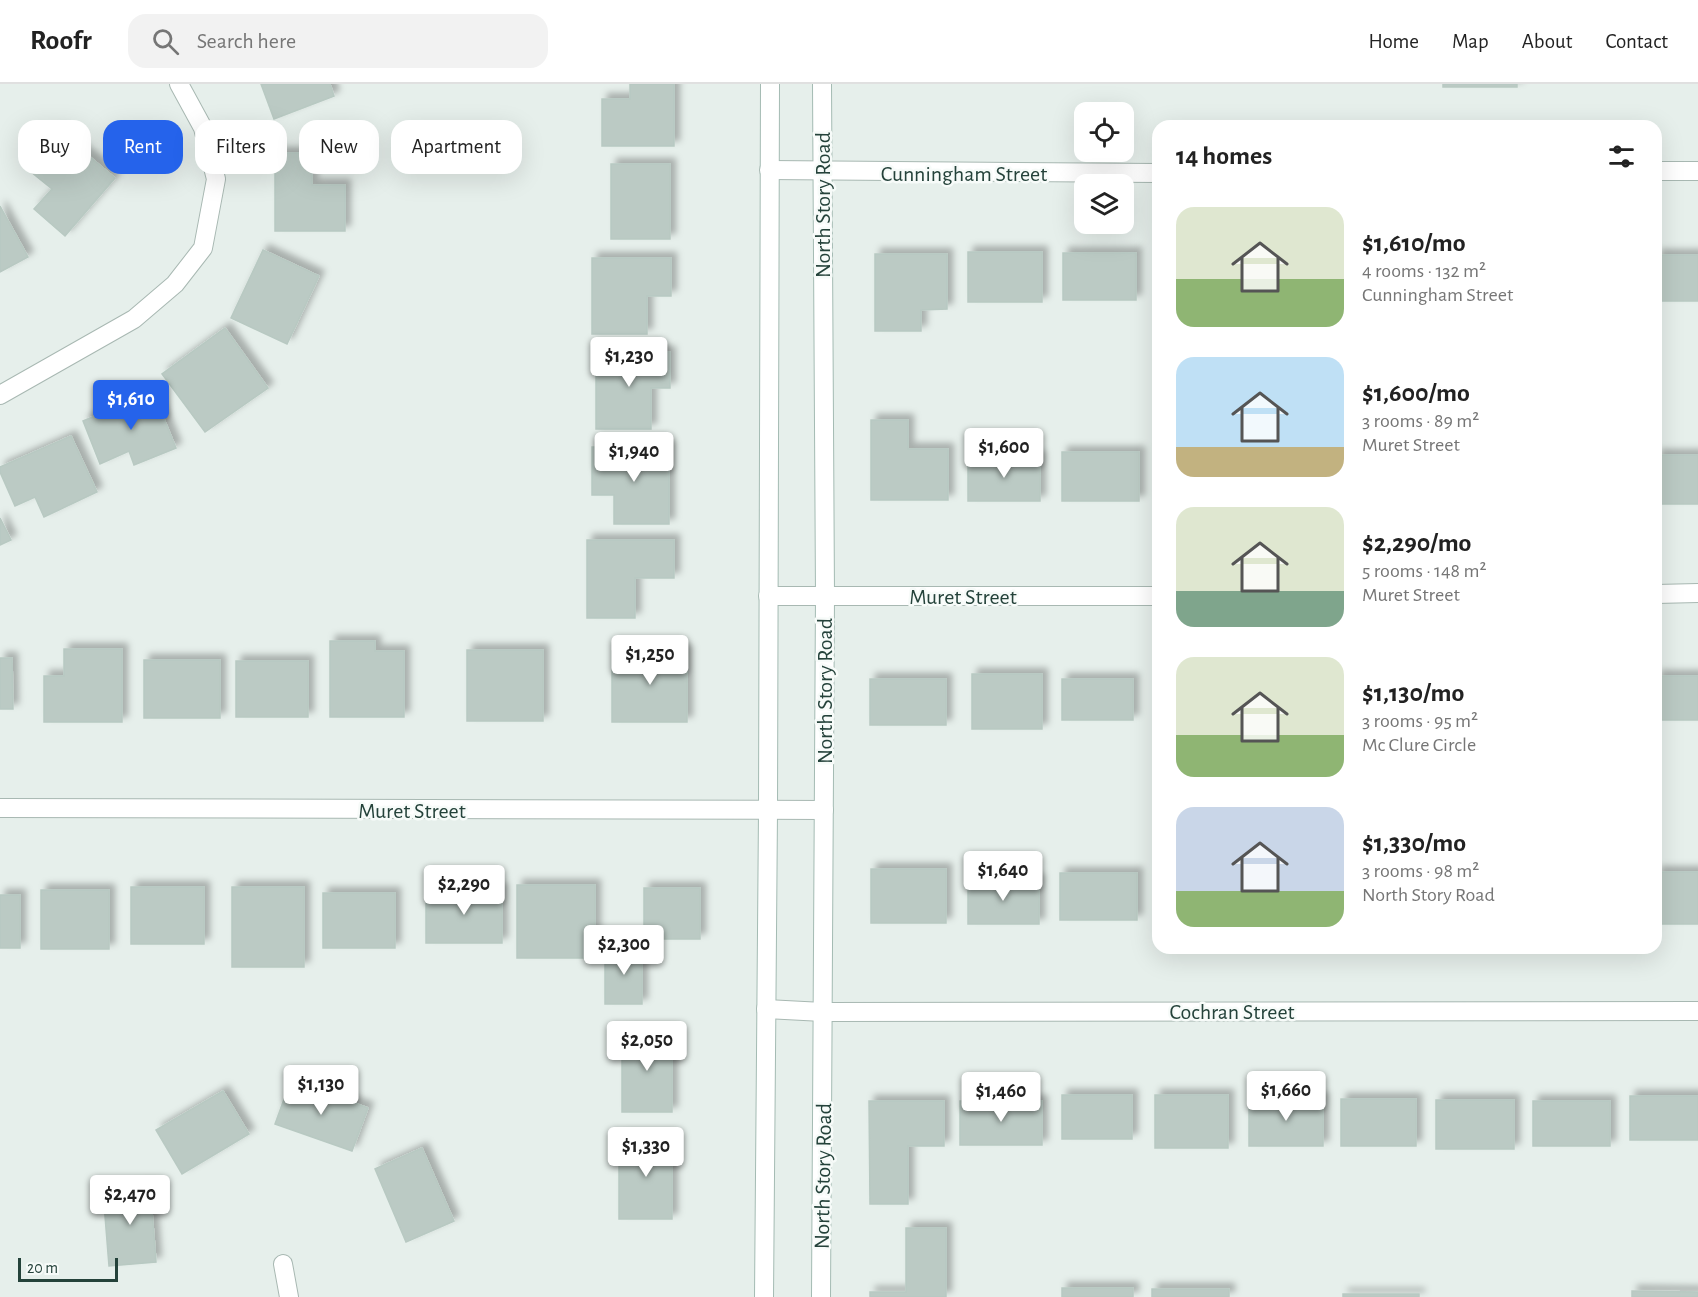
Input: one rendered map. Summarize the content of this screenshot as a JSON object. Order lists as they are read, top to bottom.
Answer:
{
  "streets": {
    "street": [
      "Cunningham Street",
      "North Story Road",
      "Muret Street",
      "Cochran Street"
    ]
  },
  "crossings": [
    ["Cunningham Street", "North Story Road"],
    ["North Story Road", "Muret Street"],
    ["North Story Road", "Cochran Street"]
  ],
  "scale_bar": "20 m",
  "page": {
    "header": "Roofr",
    "search": "Search here",
    "nav": [
      "Home",
      "Map",
      "About",
      "Contact"
    ],
    "chip": [
      "Buy",
      "Rent",
      "Filters",
      "New",
      "Apartment"
    ],
    "heading": "14 homes",
    "list": [
      {
        "name": "$1,610/mo",
        "note": "4 rooms · 132 m² · Cunningham Street"
      },
      {
        "name": "$1,600/mo",
        "note": "3 rooms · 89 m² · Muret Street"
      },
      {
        "name": "$2,290/mo",
        "note": "5 rooms · 148 m² · Muret Street"
      },
      {
        "name": "$1,130/mo",
        "note": "3 rooms · 95 m² · Mc Clure Circle"
      },
      {
        "name": "$1,330/mo",
        "note": "3 rooms · 98 m² · North Story Road"
      }
    ],
    "price": [
      "$1,230",
      "$1,610",
      "$1,600",
      "$1,940",
      "$1,250",
      "$1,640",
      "$2,290",
      "$2,300",
      "$2,050",
      "$1,130",
      "$1,660",
      "$1,460",
      "$1,330",
      "$2,470"
    ],
    "scale": "20 m"
  }
}
